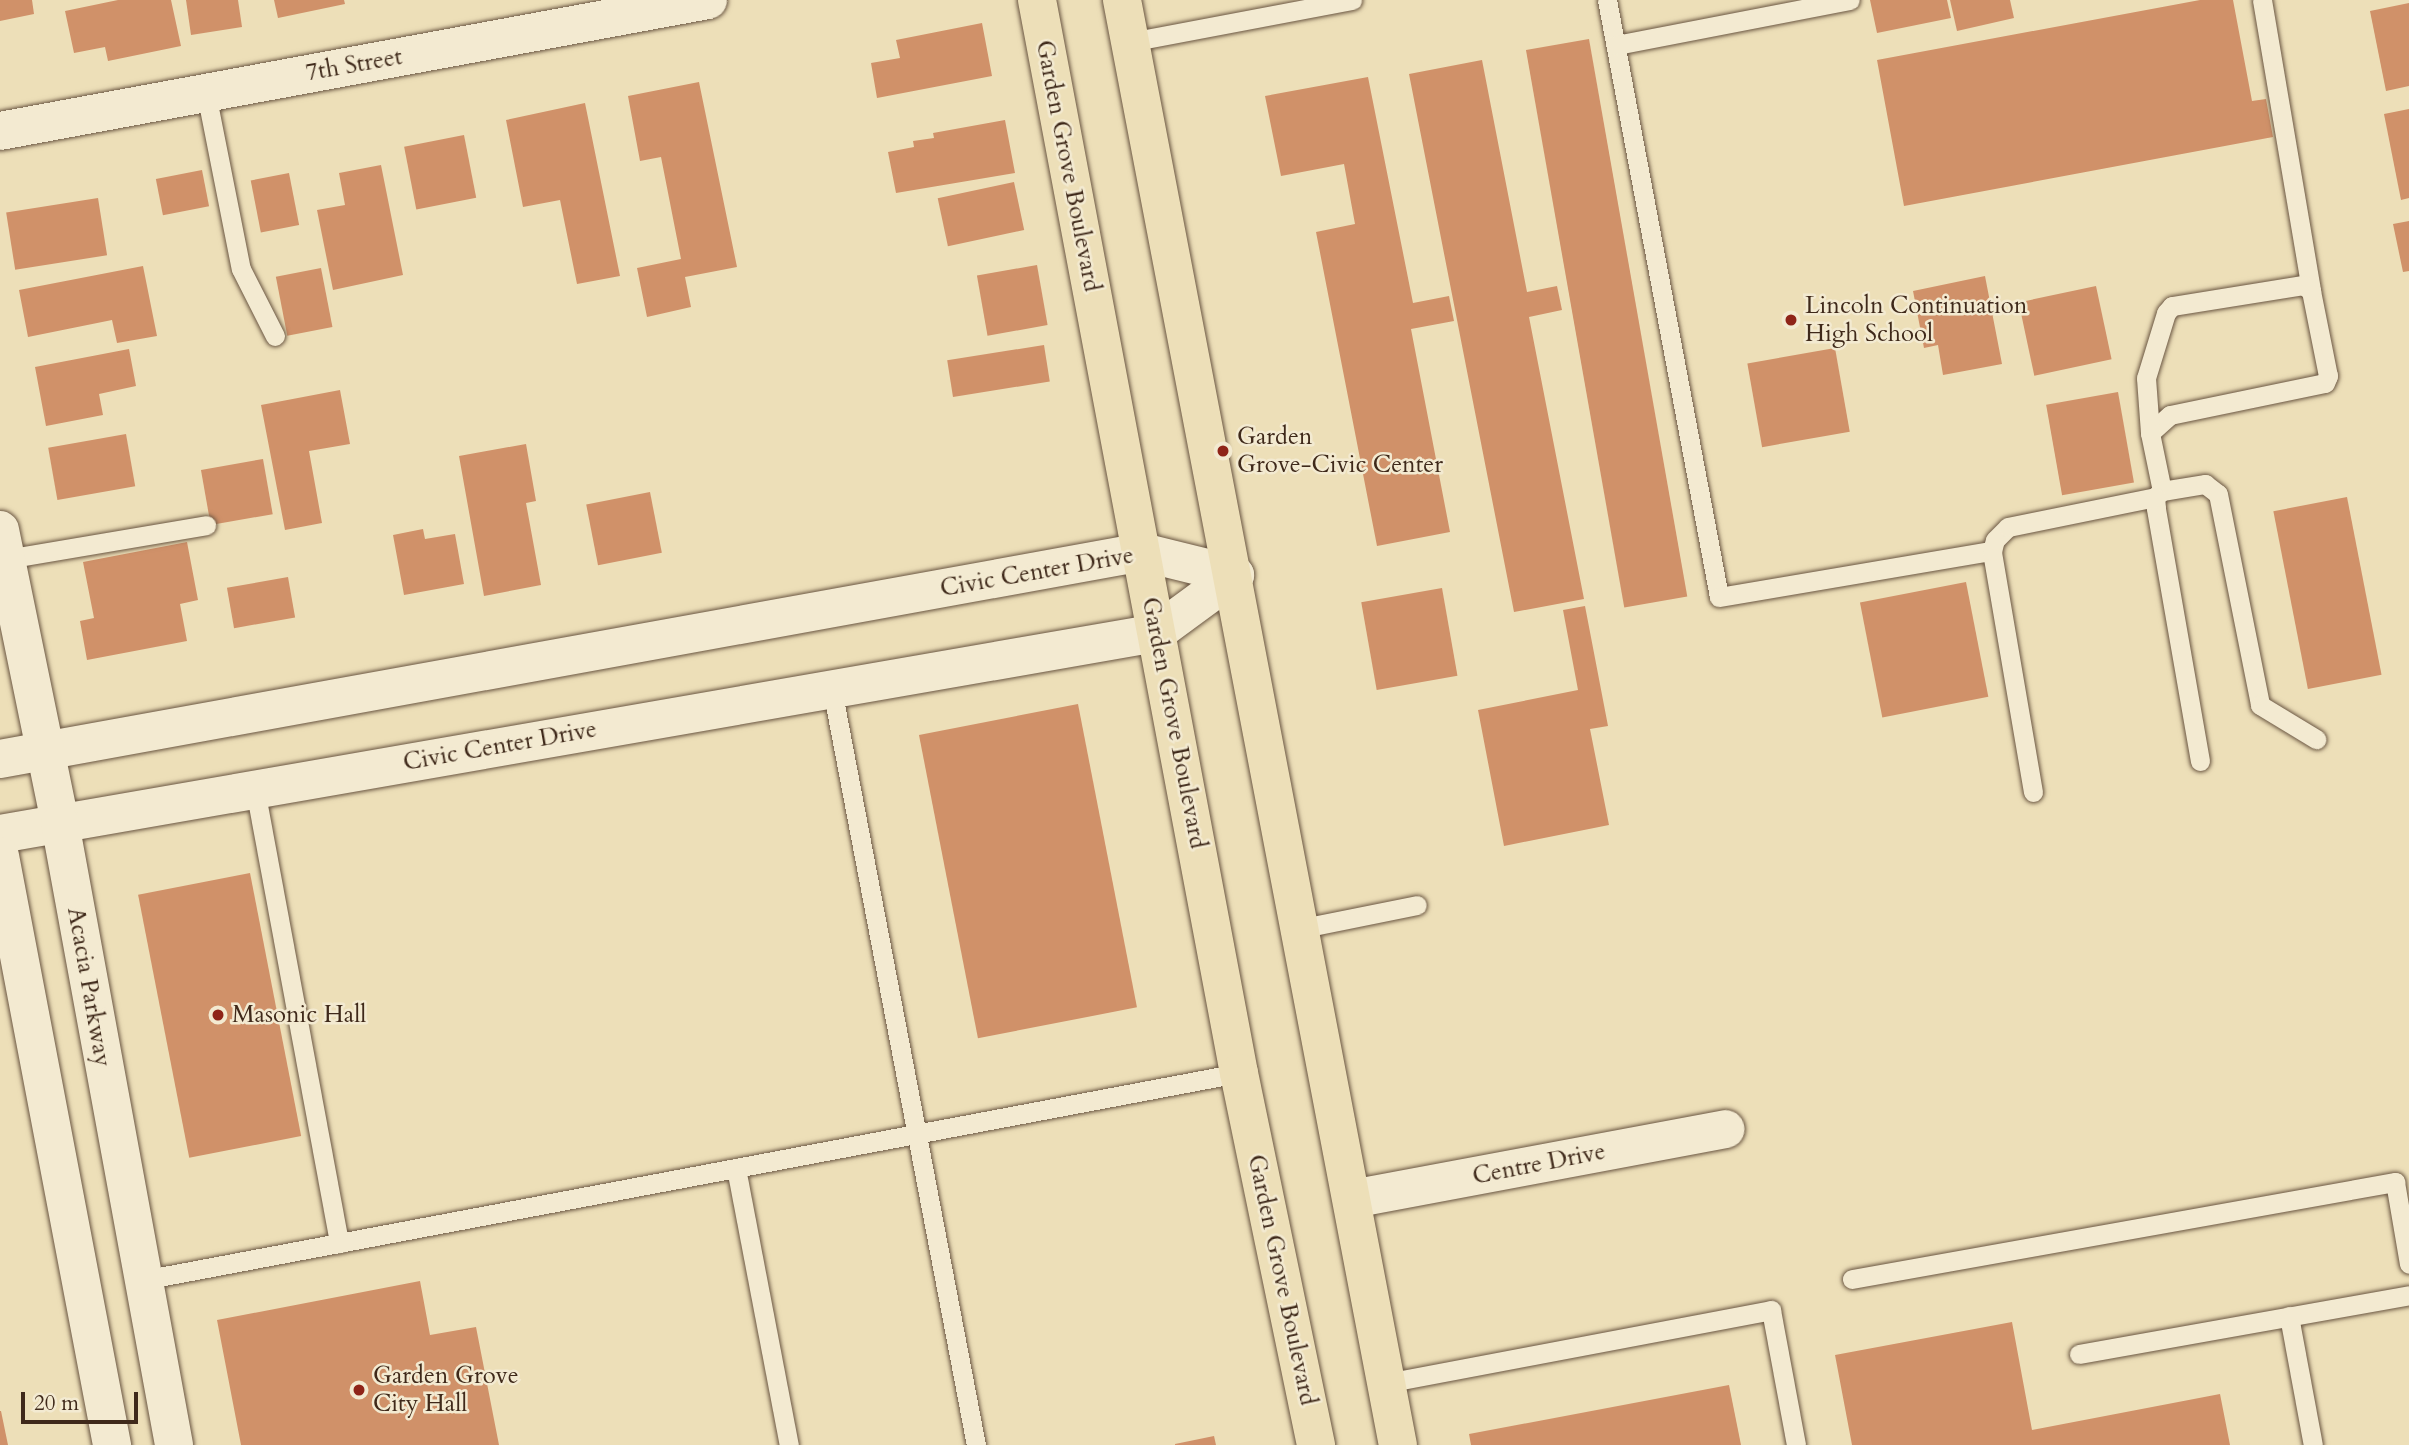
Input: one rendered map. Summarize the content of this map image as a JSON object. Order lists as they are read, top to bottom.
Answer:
{
  "streets": {
    "main road": ["Garden Grove Boulevard"],
    "street": [
      "7th Street",
      "Civic Center Drive",
      "Acacia Parkway",
      "Centre Drive"
    ]
  },
  "crossings": [
    ["Garden Grove Boulevard", "Civic Center Drive"],
    ["Civic Center Drive", "Acacia Parkway"]
  ],
  "places": [
    "Lincoln Continuation High School",
    "Garden Grove-Civic Center",
    "Masonic Hall",
    "Garden Grove City Hall"
  ],
  "scale_bar": "20 m"
}
